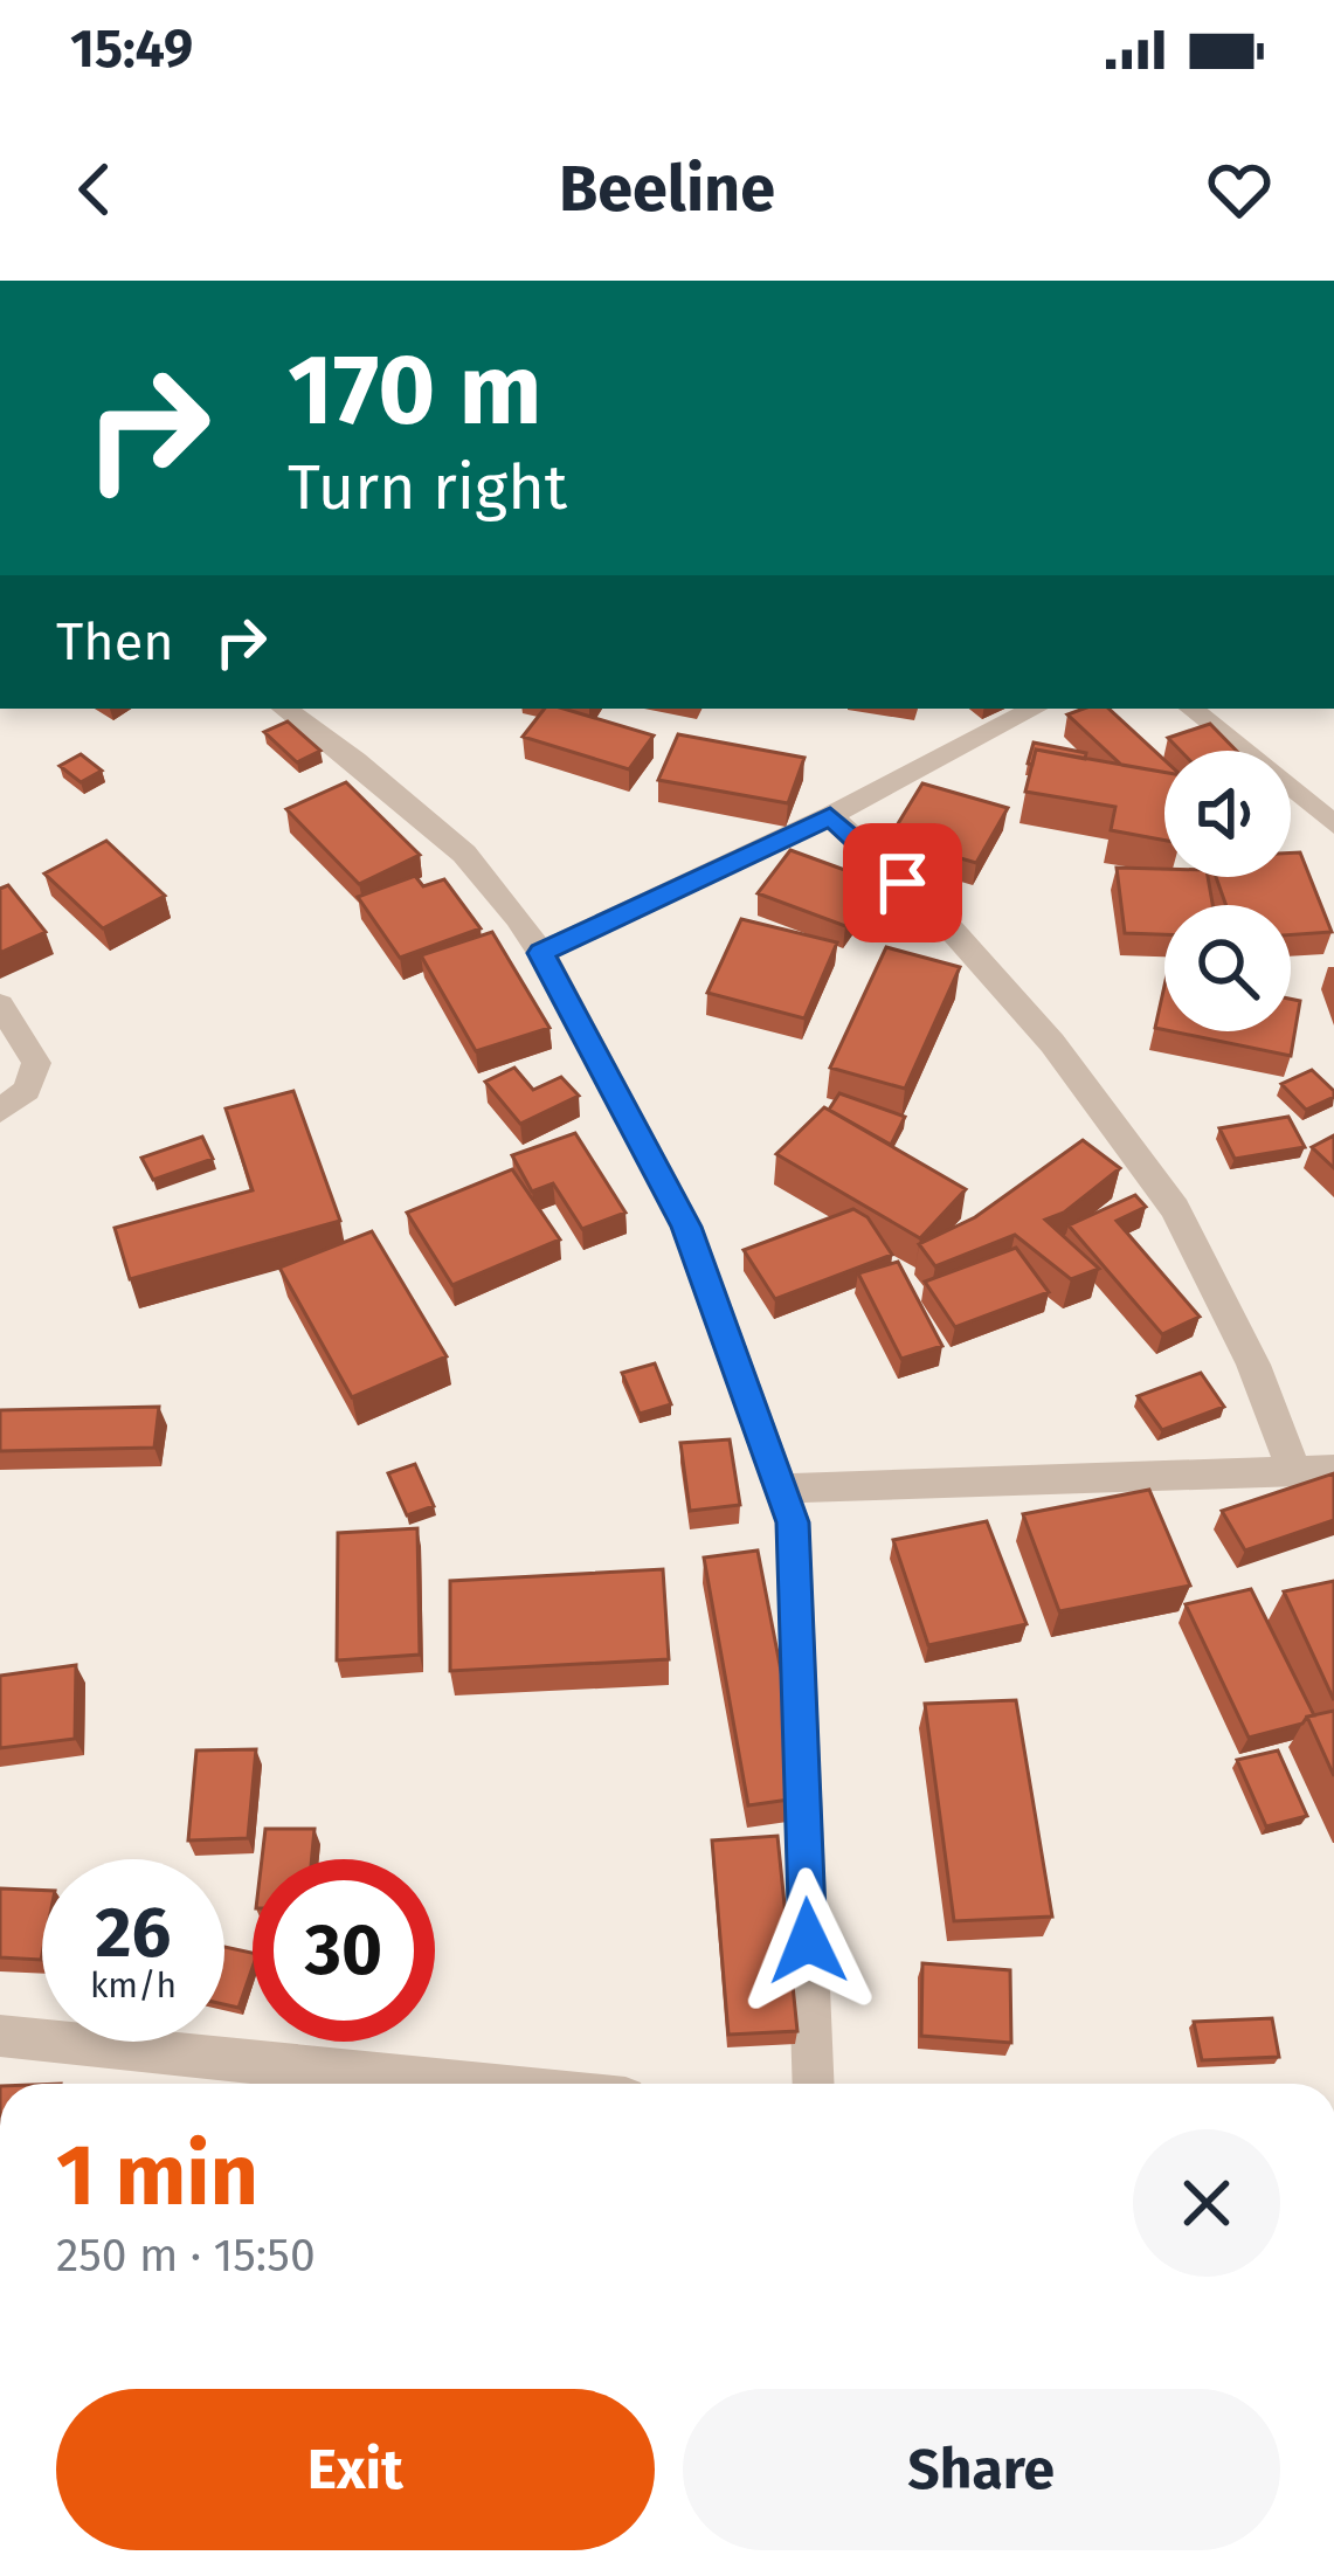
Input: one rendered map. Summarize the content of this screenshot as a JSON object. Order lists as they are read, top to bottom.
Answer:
{
  "page": {
    "status": "15:49",
    "header": "Beeline",
    "turn": ["170 m", "Turn right"],
    "then": "Then",
    "speed": "26 km/h",
    "limit": "30",
    "heading": ["1 min", "250 m · 15:50"],
    "buttons": ["Exit", "Share"]
  }
}
